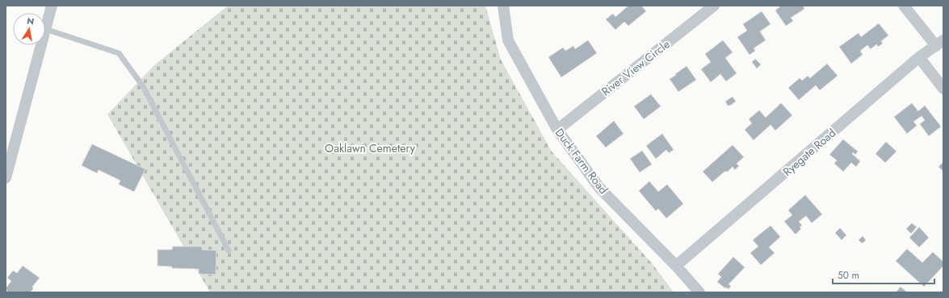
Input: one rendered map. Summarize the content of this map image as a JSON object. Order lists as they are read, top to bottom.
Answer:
{
  "streets": {
    "street": ["River View Circle", "Ryegate Road", "Duck Farm Road"]
  },
  "crossings": [
    ["River View Circle", "Duck Farm Road"],
    ["Ryegate Road", "Duck Farm Road"]
  ],
  "parks": ["Oaklawn Cemetery"],
  "scale_bar": "50 m",
  "north": "top"
}
